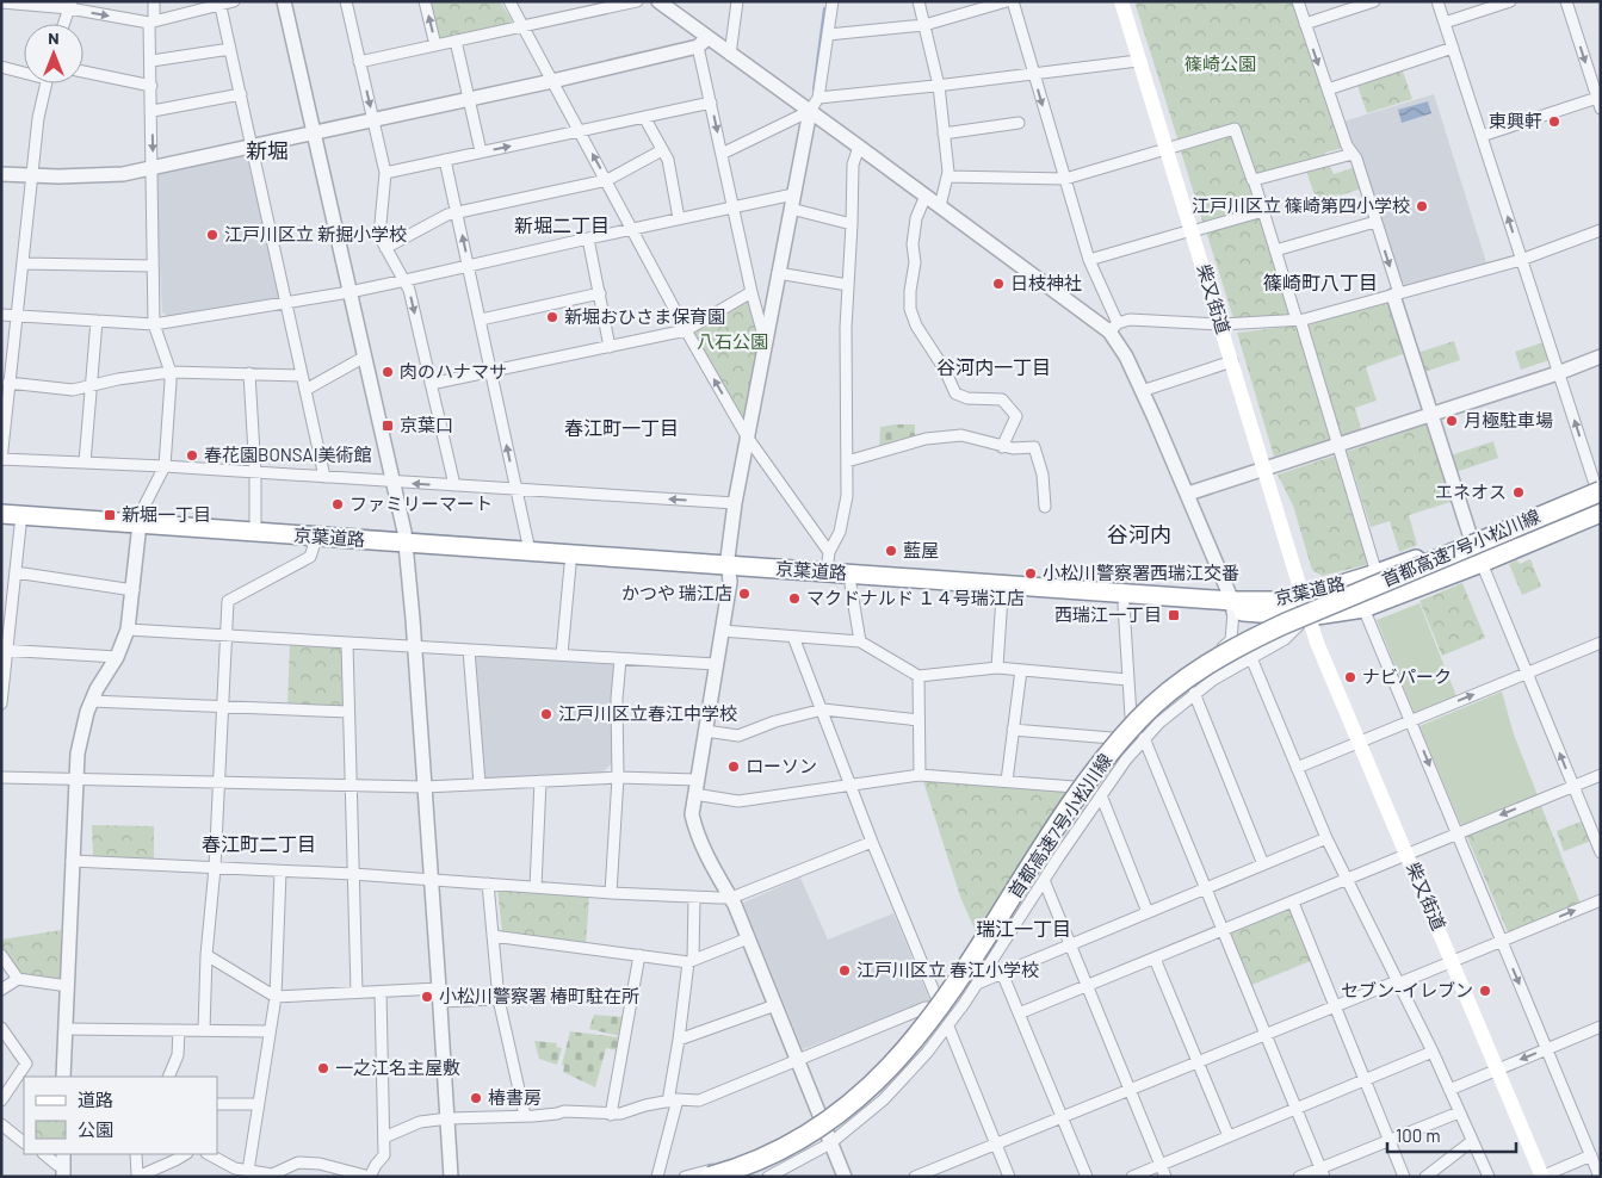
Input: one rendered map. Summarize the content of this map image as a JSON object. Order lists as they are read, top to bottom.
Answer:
{
  "streets": {
    "highway": ["京葉道路", "首都高速7号小松川線"],
    "main road": ["柴又街道"]
  },
  "crossings": [
    ["柴又街道", "京葉道路"],
    ["京葉道路", "首都高速7号小松川線"]
  ],
  "districts": [
    "新堀",
    "新堀二丁目",
    "篠崎町八丁目",
    "谷河内一丁目",
    "春江町一丁目",
    "谷河内",
    "春江町二丁目",
    "瑞江一丁目"
  ],
  "parks": ["篠崎公園", "八石公園"],
  "places": {
    "other": [
      "東興軒",
      "江戸川区立 篠崎第四小学校",
      "江戸川区立 新掘小学校",
      "日枝神社",
      "新堀おひさま保育園",
      "肉のハナマサ",
      "月極駐車場",
      "春花園BONSAI美術館",
      "エネオス",
      "ファミリーマート",
      "藍屋",
      "小松川警察署西瑞江交番",
      "かつや 瑞江店",
      "マクドナルド １４号瑞江店",
      "ナビパーク",
      "江戸川区立春江中学校",
      "ローソン",
      "江戸川区立 春江小学校",
      "セブン-イレブン",
      "小松川警察署 椿町駐在所",
      "一之江名主屋敷",
      "椿書房"
    ],
    "transit": ["京葉口", "新堀一丁目", "西瑞江一丁目"]
  },
  "legend": ["道路", "公園"],
  "scale_bar": "100 m",
  "north": "top"
}
